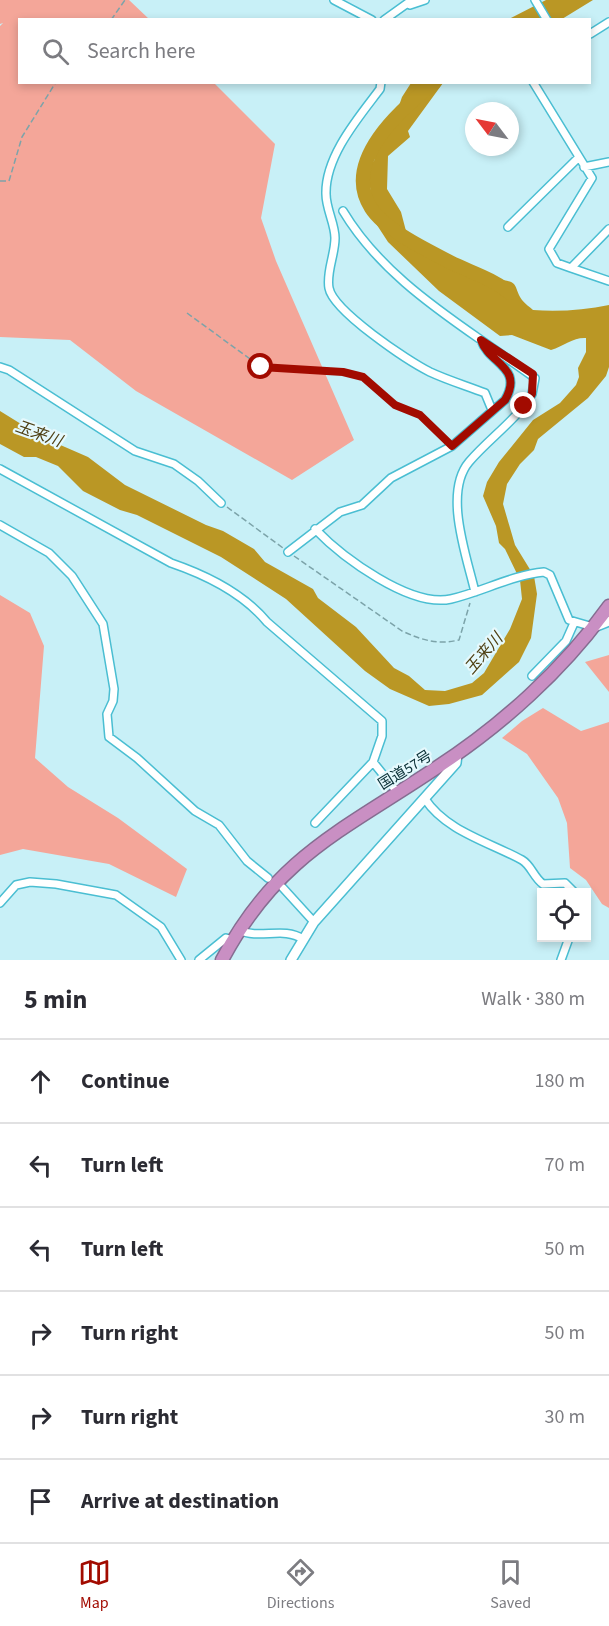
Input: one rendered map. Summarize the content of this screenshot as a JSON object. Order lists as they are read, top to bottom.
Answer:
{
  "streets": {
    "highway": ["国道57号"]
  },
  "water": ["玉来川"],
  "north": "top left",
  "page": {
    "search": "Search here",
    "heading": ["5 min", "Walk · 380 m"],
    "list": [
      ["Continue", "180 m"],
      ["Turn left", "70 m"],
      ["Turn left", "50 m"],
      ["Turn right", "50 m"],
      ["Turn right", "30 m"],
      "Arrive at destination"
    ],
    "nav": ["Map", "Directions", "Saved"]
  }
}
